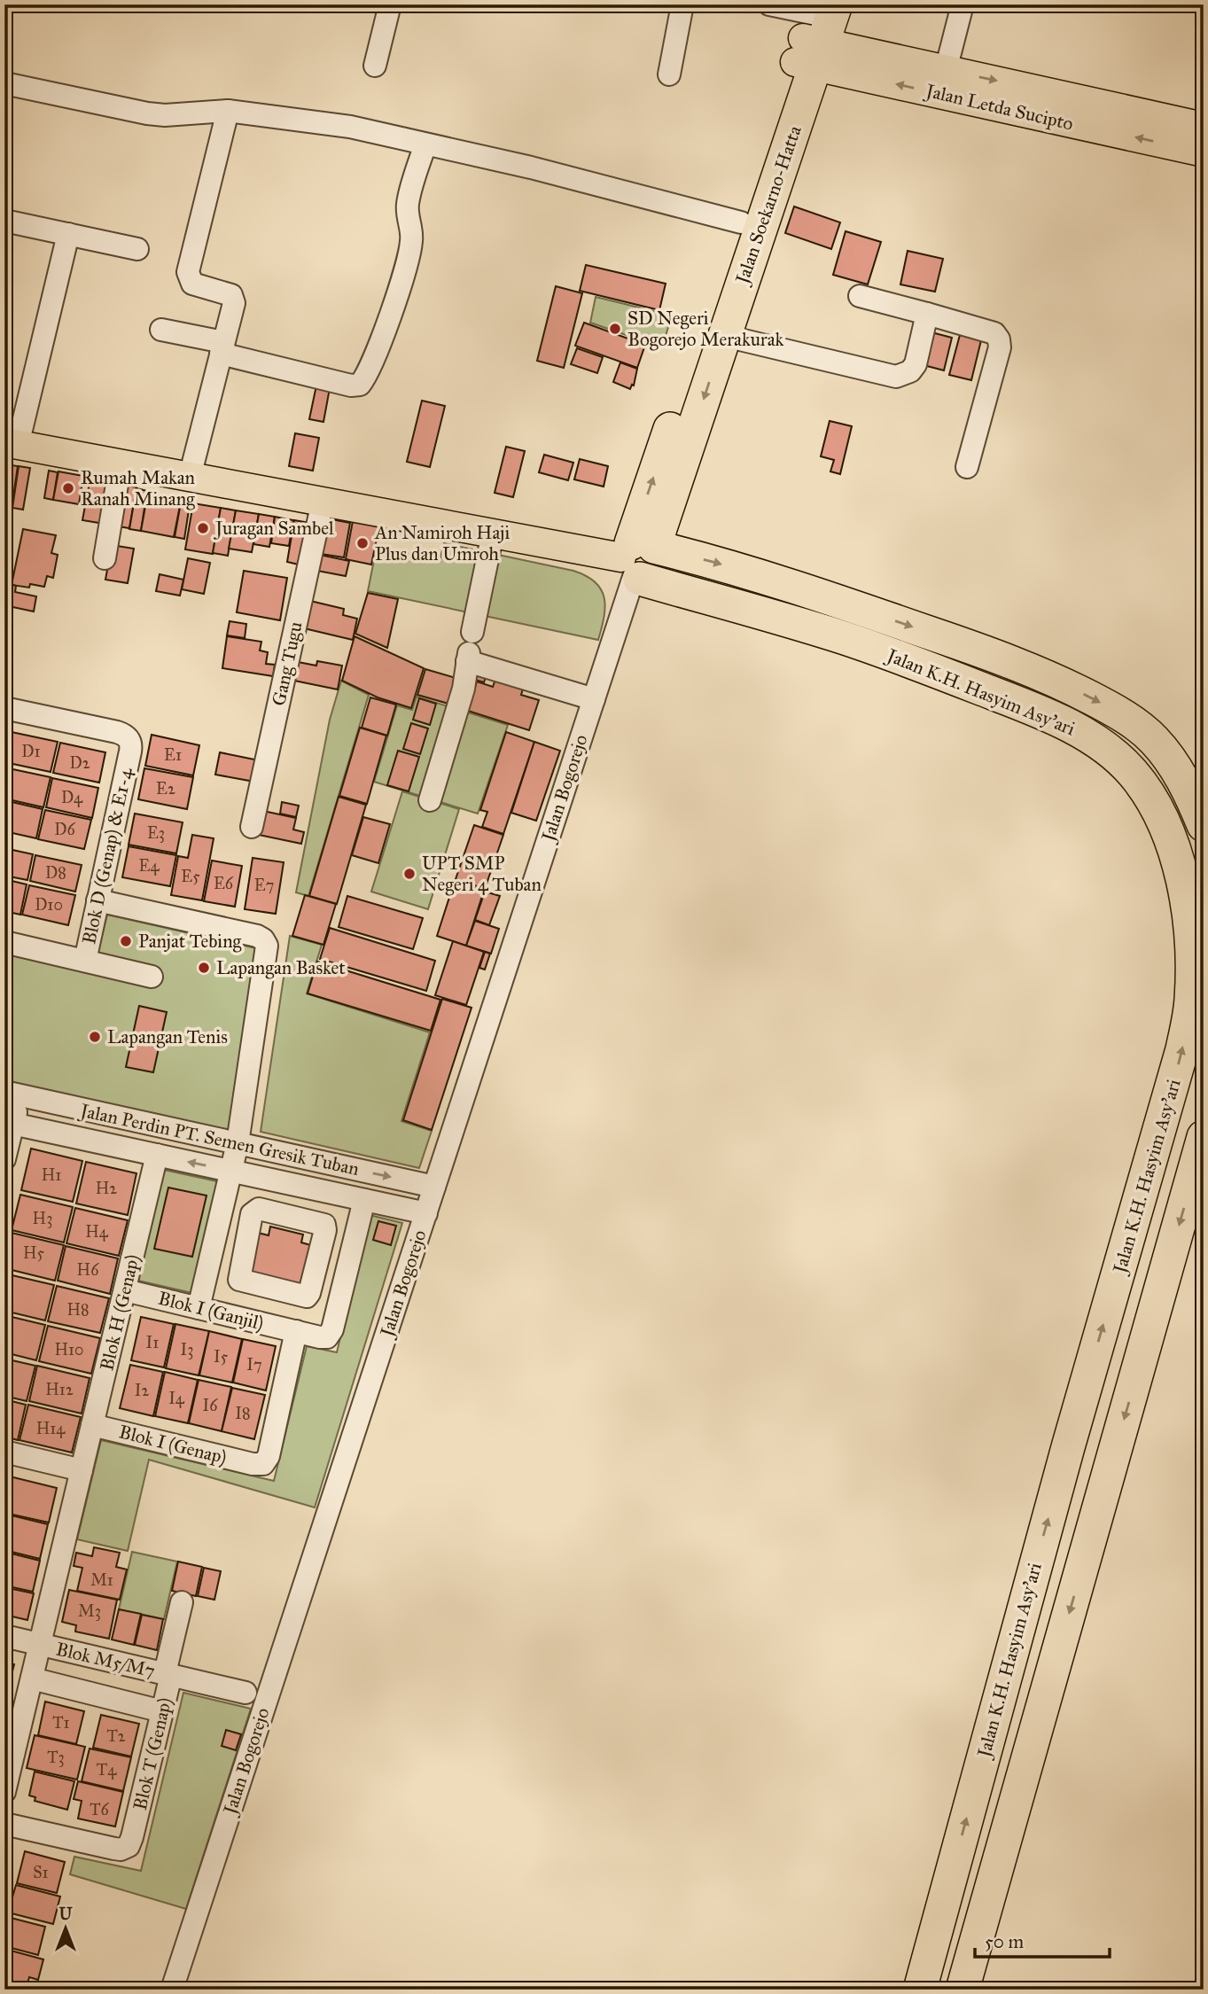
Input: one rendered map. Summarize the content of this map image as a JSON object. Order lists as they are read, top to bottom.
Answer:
{
  "streets": {
    "highway": ["Jalan Soekarno-Hatta", "Jalan K.H. Hasyim Asy'ari"],
    "main road": ["Jalan Letda Sucipto"],
    "street": [
      "Gang Tugu",
      "Jalan Bogorejo",
      "Blok D (Genap) & E1-4",
      "Jalan Perdin PT. Semen Gresik Tuban",
      "Blok I (Ganjil)",
      "Blok H (Genap)",
      "Blok I (Genap)",
      "Blok M5/M7",
      "Blok T (Genap)"
    ]
  },
  "crossings": [
    ["Jalan Letda Sucipto", "Jalan Soekarno-Hatta"],
    ["Jalan Soekarno-Hatta", "Jalan K.H. Hasyim Asy'ari"],
    ["Jalan Soekarno-Hatta", "Jalan Bogorejo"],
    ["Jalan K.H. Hasyim Asy'ari", "Jalan Bogorejo"],
    ["Jalan Bogorejo", "Jalan Perdin PT. Semen Gresik Tuban"],
    ["Jalan Perdin PT. Semen Gresik Tuban", "Blok H (Genap)"],
    ["Blok I (Ganjil)", "Blok H (Genap)"],
    ["Blok I (Ganjil)", "Blok I (Genap)"],
    ["Blok H (Genap)", "Blok I (Genap)"],
    ["Blok H (Genap)", "Blok M5/M7"],
    ["Blok M5/M7", "Blok T (Genap)"]
  ],
  "places": [
    "SD Negeri Bogorejo Merakurak",
    "Rumah Makan Ranah Minang",
    "Juragan Sambel",
    "An Namiroh Haji Plus dan Umroh",
    "UPT SMP Negeri 4 Tuban",
    "Panjat Tebing",
    "Lapangan Basket",
    "Lapangan Tenis"
  ],
  "house_numbers": [
    "D1",
    "E1",
    "D2",
    "E2",
    "D4",
    "D6",
    "E3",
    "E4",
    "D8",
    "E5",
    "E6",
    "E7",
    "D10",
    "H1",
    "H2",
    "H3",
    "H4",
    "H5",
    "H6",
    "H8",
    "I1",
    "H10",
    "I3",
    "I5",
    "I7",
    "H12",
    "I2",
    "I4",
    "I6",
    "I8",
    "H14",
    "M1",
    "M3",
    "T1",
    "T2",
    "T3",
    "T4",
    "T6",
    "S1"
  ],
  "scale_bar": "50 m",
  "north": "top"
}
